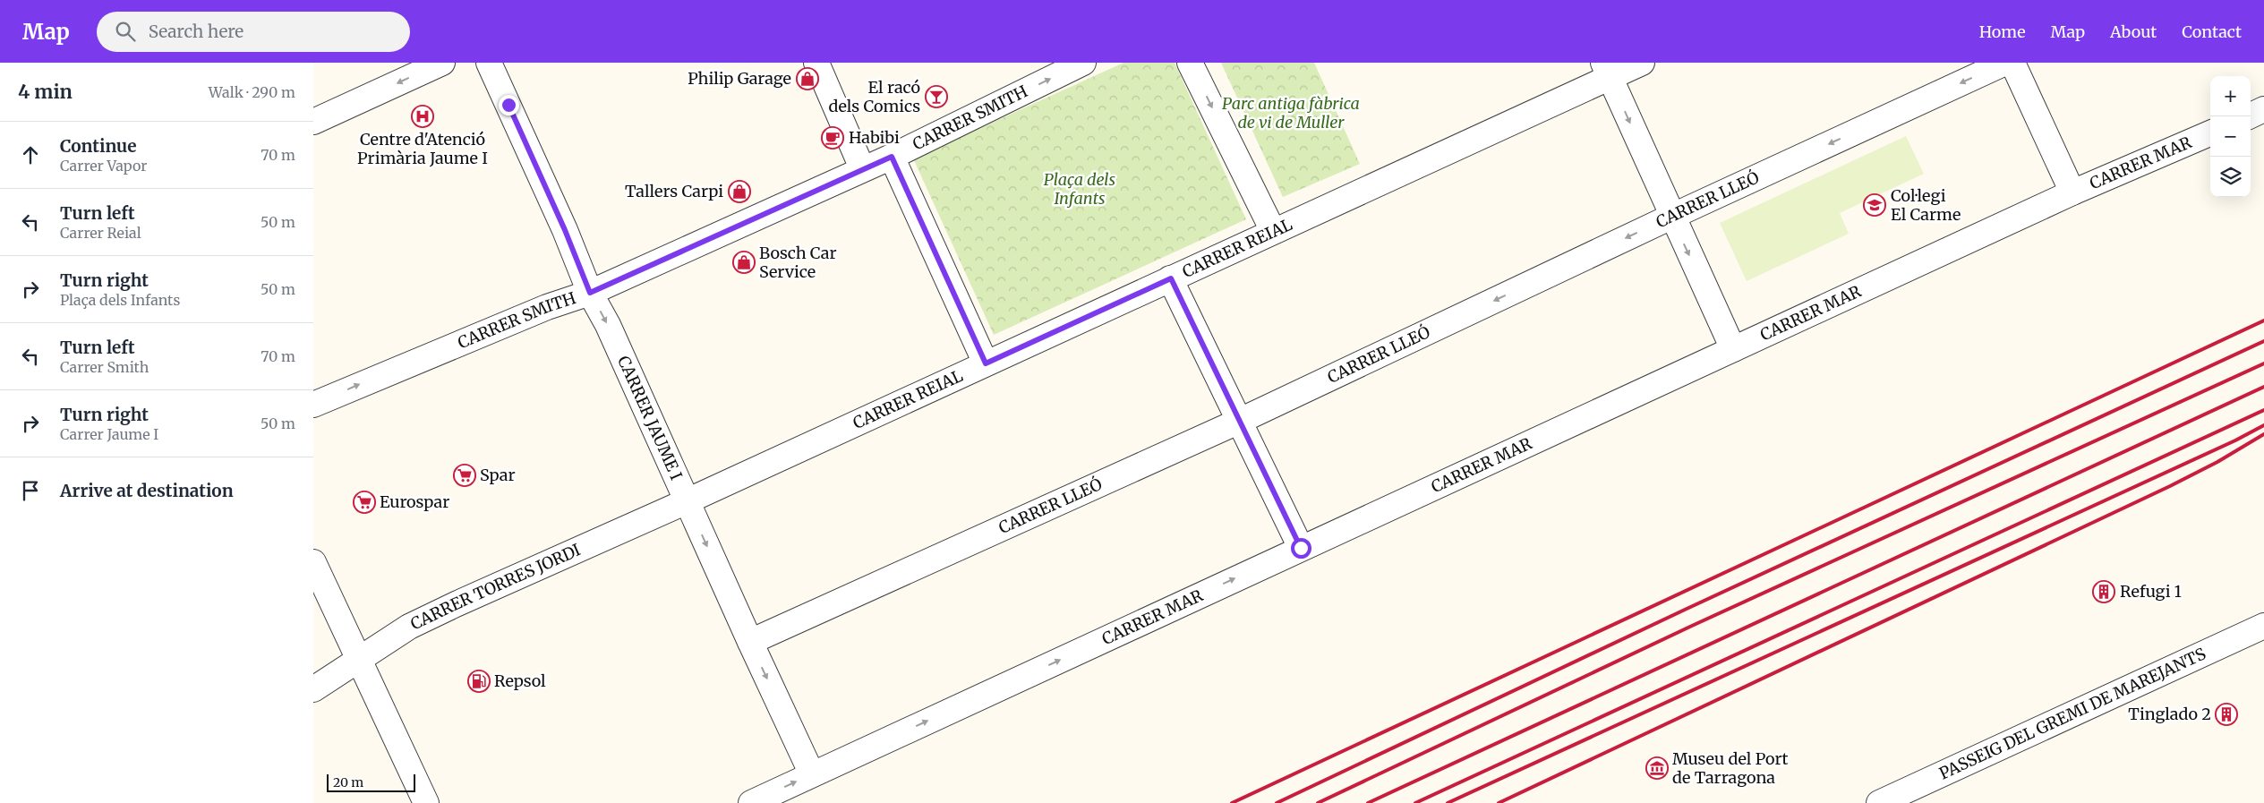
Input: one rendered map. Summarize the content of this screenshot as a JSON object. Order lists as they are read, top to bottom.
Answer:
{
  "streets": {
    "street": [
      "CARRER SMITH",
      "CARRER MAR",
      "CARRER LLEÓ",
      "CARRER REIAL",
      "CARRER JAUME I",
      "CARRER TORRES JORDI",
      "PASSEIG DEL GREMI DE MAREJANTS"
    ]
  },
  "crossings": [
    ["CARRER SMITH", "CARRER JAUME I"],
    ["CARRER MAR", "CARRER JAUME I"],
    ["CARRER LLEÓ", "CARRER JAUME I"],
    ["CARRER REIAL", "CARRER JAUME I"],
    ["CARRER REIAL", "CARRER TORRES JORDI"],
    ["CARRER JAUME I", "CARRER TORRES JORDI"]
  ],
  "one_way": [
    "CARRER SMITH",
    "CARRER MAR",
    "CARRER LLEÓ",
    "CARRER JAUME I"
  ],
  "parks": ["Parc antiga fàbrica de vi de Muller", "Plaça dels Infants"],
  "places": {
    "shop": ["Philip Garage", "Tallers Carpi", "Bosch Car Service"],
    "bar": ["El racó dels Comics"],
    "hospital": ["Centre d'Atenció Primària Jaume I"],
    "cafe": ["Habibi"],
    "school or university": ["Col·legi El Carme"],
    "supermarket": ["Spar", "Eurospar"],
    "building": ["Refugi 1", "Tinglado 2"],
    "fuel station": ["Repsol"],
    "museum": ["Museu del Port de Tarragona"]
  },
  "scale_bar": "20 m",
  "page": {
    "header": "Map",
    "search": "Search here",
    "nav": [
      "Home",
      "Map",
      "About",
      "Contact"
    ],
    "heading": ["4 min", "Walk · 290 m"],
    "map_buttons": ["+", "−"],
    "list": [
      ["Continue", "Carrer Vapor", "70 m"],
      ["Turn left", "Carrer Reial", "50 m"],
      ["Turn right", "Plaça dels Infants", "50 m"],
      ["Turn left", "Carrer Smith", "70 m"],
      ["Turn right", "Carrer Jaume I", "50 m"],
      "Arrive at destination"
    ],
    "scale": "20 m"
  }
}
